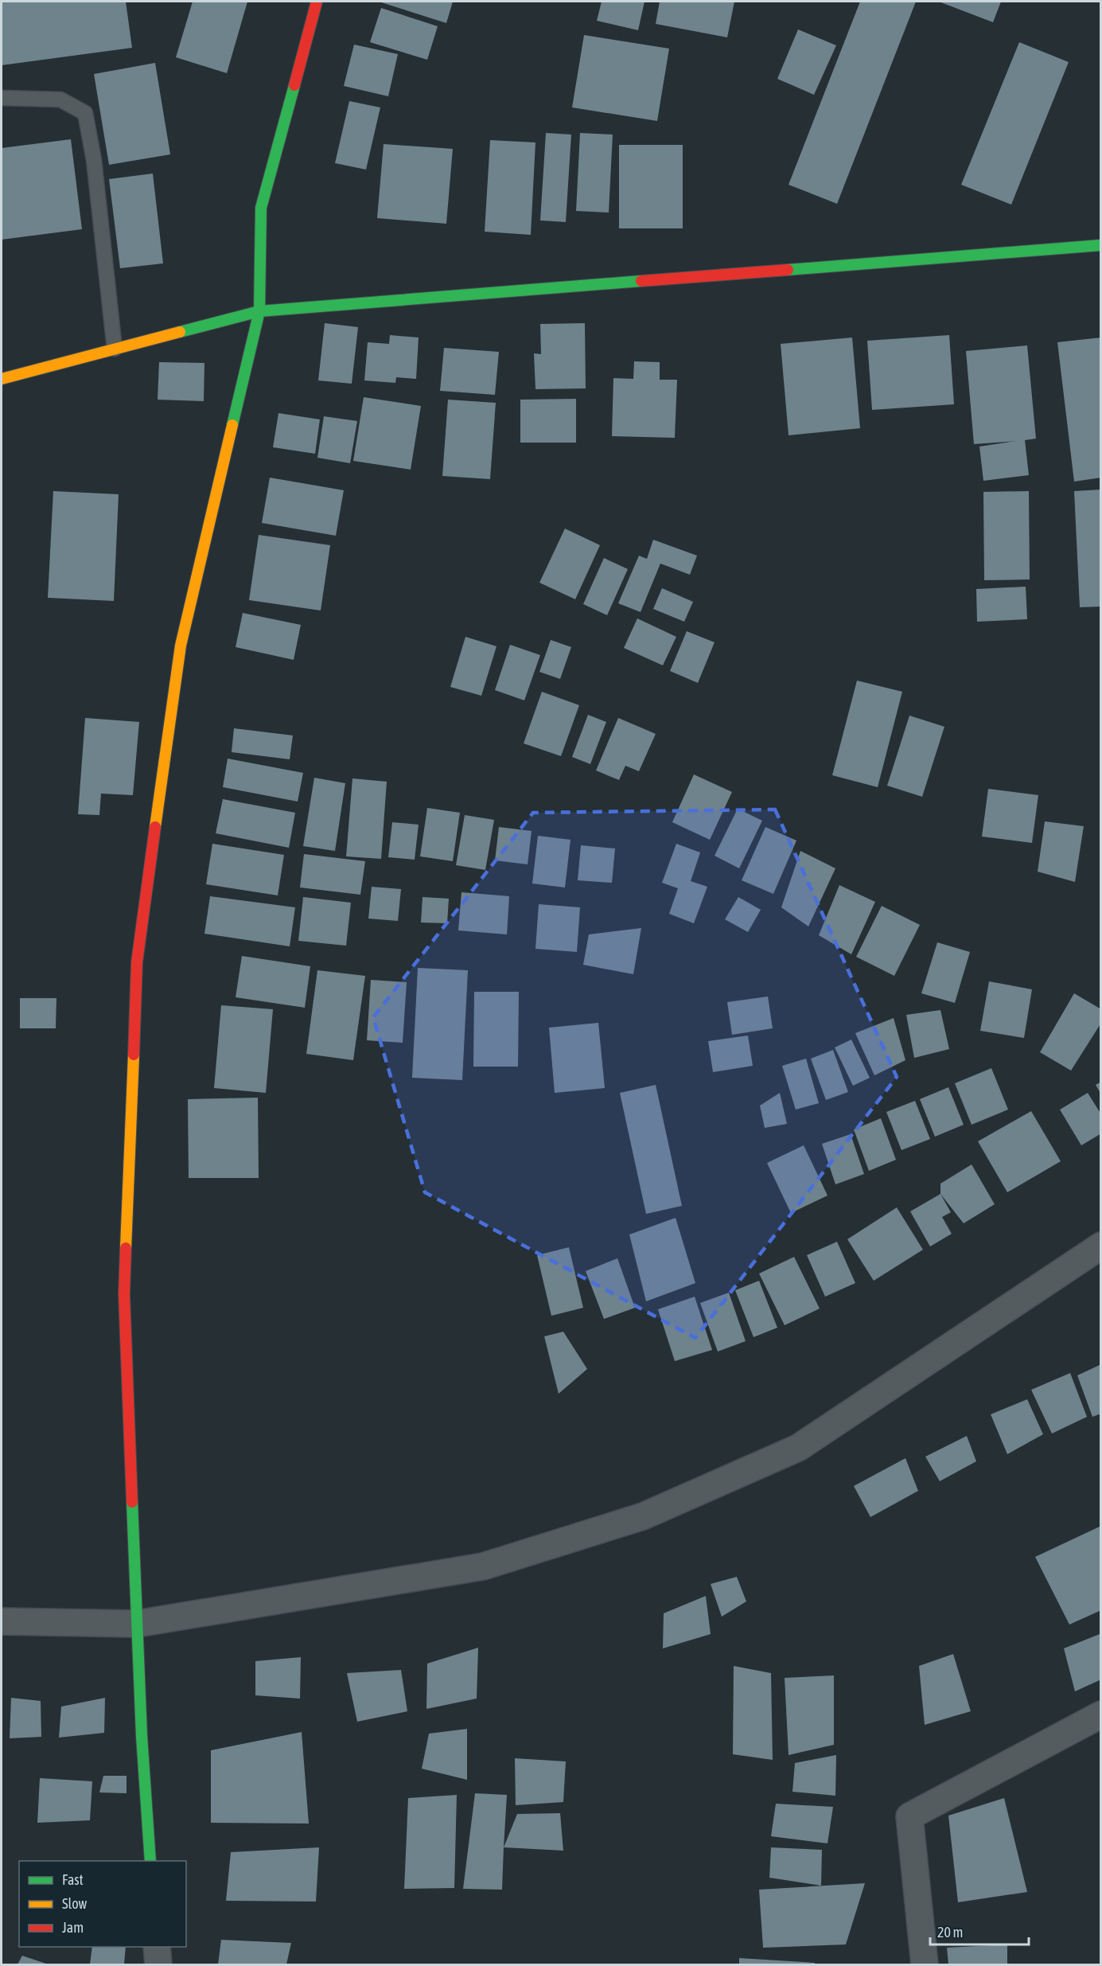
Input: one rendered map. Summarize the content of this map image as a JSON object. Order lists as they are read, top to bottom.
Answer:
{
  "legend": ["Fast", "Slow", "Jam"],
  "scale_bar": "20 m"
}
